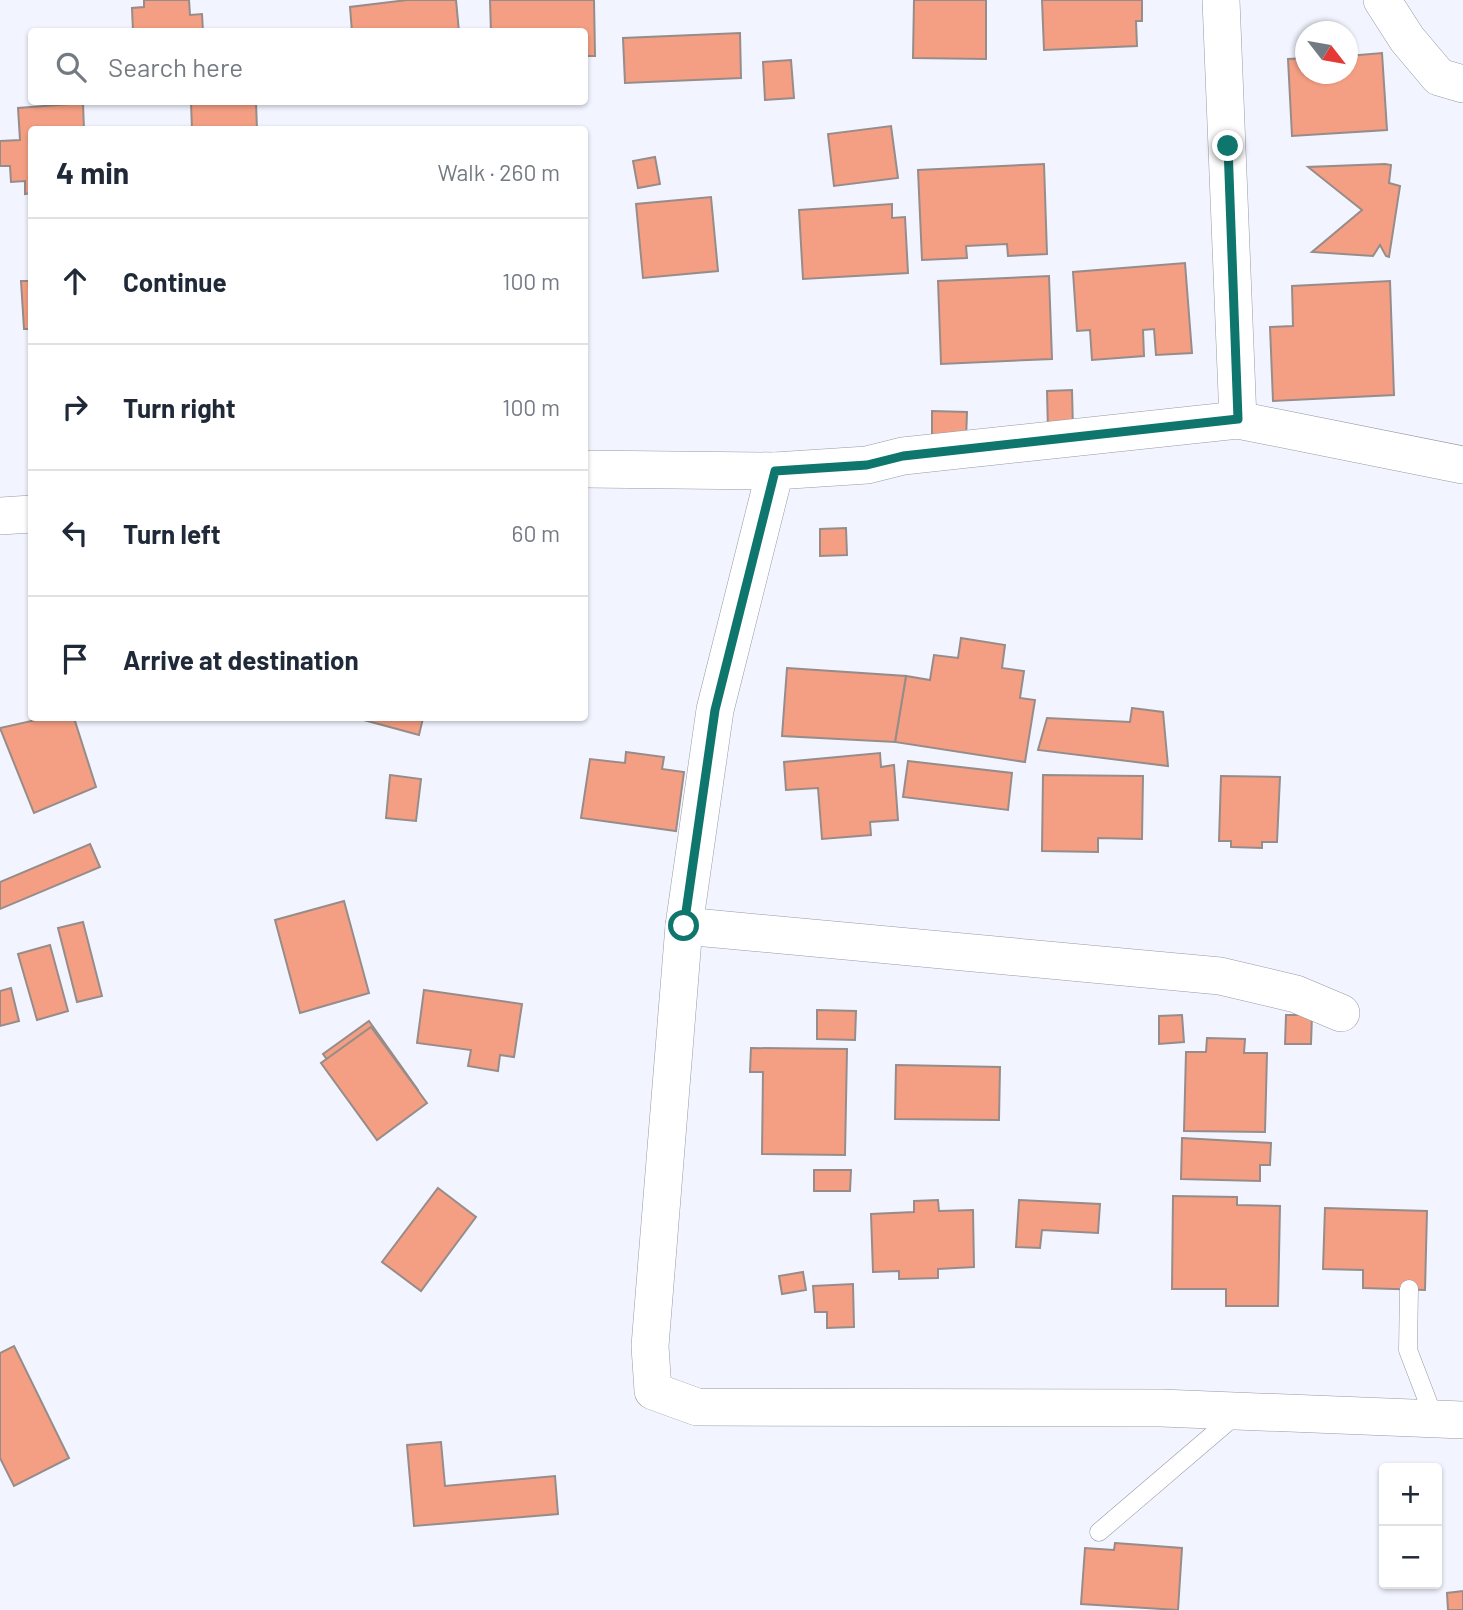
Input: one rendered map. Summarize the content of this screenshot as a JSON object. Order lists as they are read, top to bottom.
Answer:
{
  "north": "bottom right",
  "page": {
    "search": "Search here",
    "heading": ["4 min", "Walk · 260 m"],
    "list": [
      ["Continue", "100 m"],
      ["Turn right", "100 m"],
      ["Turn left", "60 m"],
      "Arrive at destination"
    ],
    "map_buttons": ["+", "−"]
  }
}
